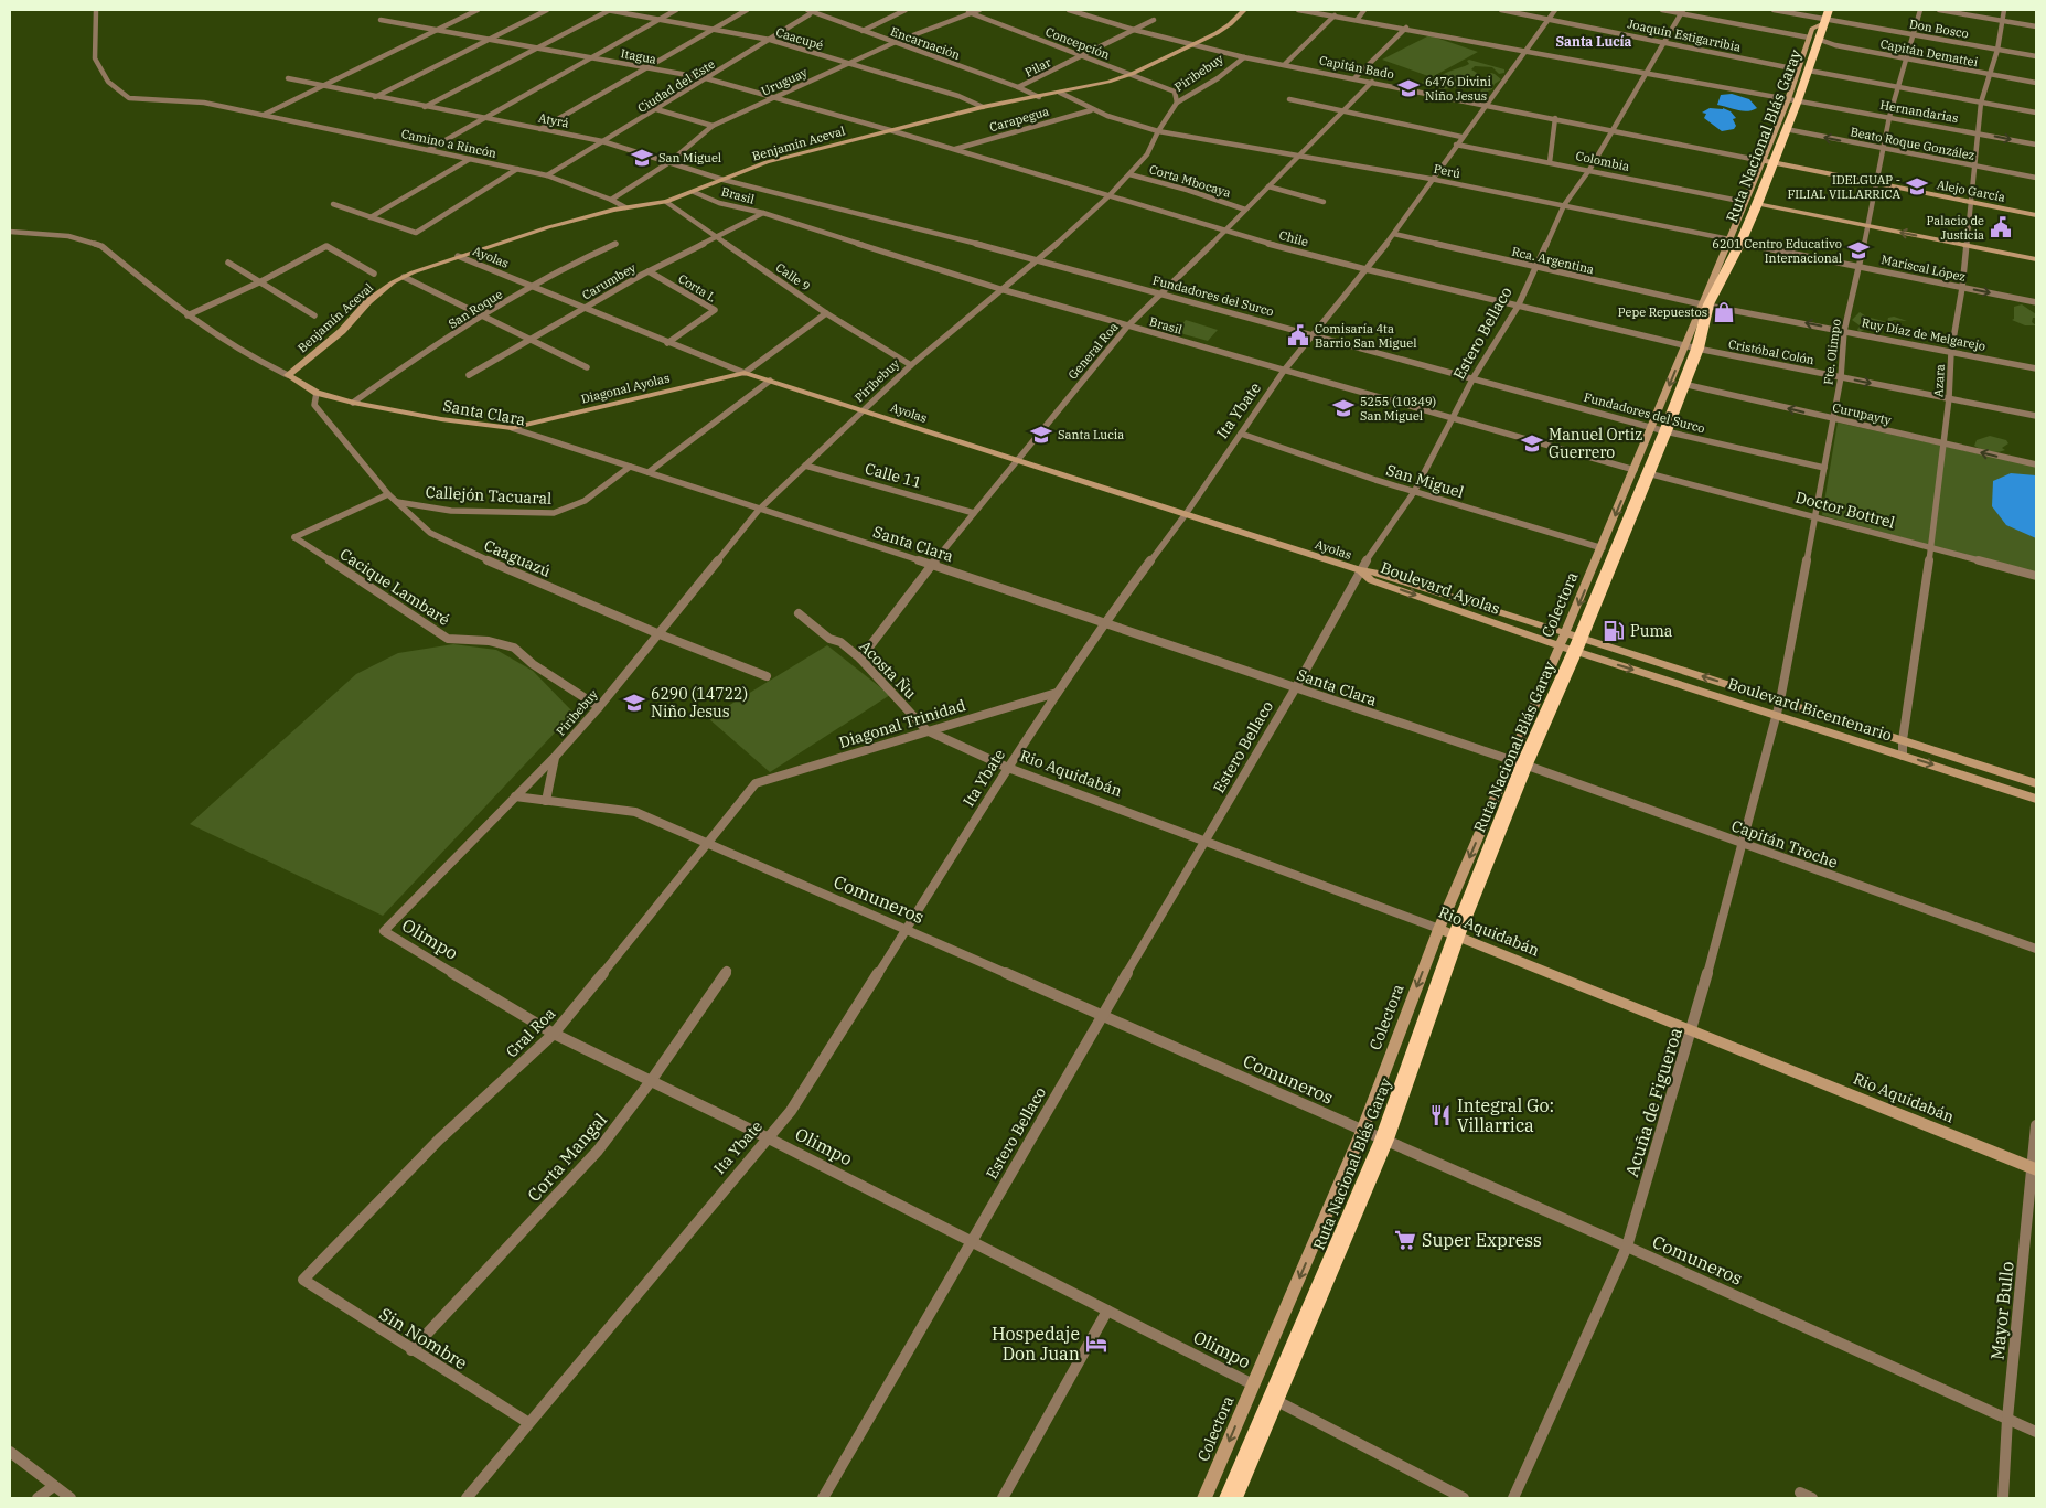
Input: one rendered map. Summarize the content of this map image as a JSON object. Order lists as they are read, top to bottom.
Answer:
{
  "streets": {
    "highway": ["Ruta Nacional Blás Garay"],
    "street": [
      "Don Bosco",
      "Joaquín Estigarribia",
      "Caacupé",
      "Encarnación",
      "Concepción",
      "Capitán Demattei",
      "Itagua",
      "Pilar",
      "Capitán Bado",
      "Piribebuy",
      "Uruguay",
      "Ciudad del Este",
      "Hernandarias",
      "Carapegua",
      "Atyrá",
      "Camino a Rincón",
      "Benjamín Aceval",
      "Beato Roque González",
      "Colombia",
      "Perú",
      "Corta Mbocaya",
      "Alejo García",
      "Brasil",
      "Chile",
      "Ayolas",
      "Rca. Argentina",
      "Mariscal López",
      "Calle 9",
      "Carumbey",
      "Corta L",
      "Fundadores del Surco",
      "San Roque",
      "Estero Bellaco",
      "Ruy Díaz de Melgarejo",
      "General Roa",
      "Cristóbal Colón",
      "Fte. Olimpo",
      "Azara",
      "Diagonal Ayolas",
      "Ita Ybate",
      "Santa Clara",
      "Curupayty",
      "Calle 11",
      "San Miguel",
      "Callejón Tacuaral",
      "Doctor Bottrel",
      "Caaguazú",
      "Cacique Lambaré",
      "Boulevard Ayolas",
      "Colectora",
      "Acosta Ñu",
      "Boulevard Bicentenario",
      "Diagonal Trinidad",
      "Rio Aquidabán",
      "Capitán Troche",
      "Comuneros",
      "Olimpo",
      "Gral Roa",
      "Acuña de Figueroa",
      "Corta Mangal",
      "Mayor Bullo",
      "Sin Nombre"
    ]
  },
  "crossings": [
    ["Don Bosco", "Ruta Nacional Blás Garay"],
    ["Don Bosco", "Fte. Olimpo"],
    ["Don Bosco", "Azara"],
    ["Joaquín Estigarribia", "Ruta Nacional Blás Garay"],
    ["Joaquín Estigarribia", "Estero Bellaco"],
    ["Joaquín Estigarribia", "Fte. Olimpo"],
    ["Joaquín Estigarribia", "Azara"],
    ["Joaquín Estigarribia", "Ita Ybate"],
    ["Caacupé", "Uruguay"],
    ["Caacupé", "Ciudad del Este"],
    ["Caacupé", "Benjamín Aceval"],
    ["Encarnación", "Pilar"],
    ["Encarnación", "Uruguay"],
    ["Encarnación", "Ciudad del Este"],
    ["Encarnación", "Benjamín Aceval"],
    ["Concepción", "Pilar"],
    ["Concepción", "Piribebuy"],
    ["Concepción", "Uruguay"],
    ["Concepción", "Benjamín Aceval"],
    ["Capitán Demattei", "Ruta Nacional Blás Garay"],
    ["Capitán Demattei", "Estero Bellaco"],
    ["Capitán Demattei", "Fte. Olimpo"],
    ["Capitán Demattei", "Azara"],
    ["Itagua", "Uruguay"],
    ["Itagua", "Ciudad del Este"],
    ["Itagua", "Benjamín Aceval"],
    ["Itagua", "Chile"],
    ["Pilar", "Capitán Bado"],
    ["Capitán Bado", "Piribebuy"],
    ["Capitán Bado", "Ruta Nacional Blás Garay"],
    ["Capitán Bado", "Benjamín Aceval"],
    ["Capitán Bado", "Alejo García"],
    ["Capitán Bado", "Estero Bellaco"],
    ["Capitán Bado", "General Roa"],
    ["Capitán Bado", "Ita Ybate"],
    ["Piribebuy", "Perú"],
    ["Piribebuy", "Corta Mbocaya"],
    ["Piribebuy", "Brasil"],
    ["Piribebuy", "Chile"],
    ["Piribebuy", "Ayolas"],
    ["Piribebuy", "Calle 9"],
    ["Piribebuy", "Fundadores del Surco"],
    ["Piribebuy", "Santa Clara"],
    ["Piribebuy", "Calle 11"],
    ["Piribebuy", "Caaguazú"],
    ["Piribebuy", "Cacique Lambaré"],
    ["Piribebuy", "Comuneros"],
    ["Piribebuy", "Olimpo"],
    ["Uruguay", "Atyrá"],
    ["Uruguay", "Camino a Rincón"],
    ["Ciudad del Este", "Atyrá"],
    ["Ciudad del Este", "Camino a Rincón"],
    ["Hernandarias", "Ruta Nacional Blás Garay"],
    ["Hernandarias", "Estero Bellaco"],
    ["Hernandarias", "Fte. Olimpo"],
    ["Hernandarias", "Azara"],
    ["Hernandarias", "Ita Ybate"],
    ["Carapegua", "Perú"],
    ["Carapegua", "Chile"],
    ["Atyrá", "Benjamín Aceval"],
    ["Atyrá", "Fundadores del Surco"],
    ["Ruta Nacional Blás Garay", "Beato Roque González"],
    ["Ruta Nacional Blás Garay", "Colombia"],
    ["Ruta Nacional Blás Garay", "Perú"],
    ["Ruta Nacional Blás Garay", "Alejo García"],
    ["Ruta Nacional Blás Garay", "Brasil"],
    ["Ruta Nacional Blás Garay", "Chile"],
    ["Ruta Nacional Blás Garay", "Rca. Argentina"],
    ["Ruta Nacional Blás Garay", "Mariscal López"],
    ["Ruta Nacional Blás Garay", "Fundadores del Surco"],
    ["Ruta Nacional Blás Garay", "Ruy Díaz de Melgarejo"],
    ["Ruta Nacional Blás Garay", "Cristóbal Colón"],
    ["Ruta Nacional Blás Garay", "Santa Clara"],
    ["Ruta Nacional Blás Garay", "Curupayty"],
    ["Ruta Nacional Blás Garay", "Doctor Bottrel"],
    ["Ruta Nacional Blás Garay", "Boulevard Ayolas"],
    ["Ruta Nacional Blás Garay", "Colectora"],
    ["Ruta Nacional Blás Garay", "Boulevard Bicentenario"],
    ["Ruta Nacional Blás Garay", "Rio Aquidabán"],
    ["Ruta Nacional Blás Garay", "Capitán Troche"],
    ["Ruta Nacional Blás Garay", "Comuneros"],
    ["Camino a Rincón", "Benjamín Aceval"],
    ["Benjamín Aceval", "Perú"],
    ["Benjamín Aceval", "Brasil"],
    ["Benjamín Aceval", "Chile"],
    ["Benjamín Aceval", "Ayolas"],
    ["Benjamín Aceval", "Calle 9"],
    ["Benjamín Aceval", "Fundadores del Surco"],
    ["Benjamín Aceval", "Santa Clara"],
    ["Beato Roque González", "Fte. Olimpo"],
    ["Beato Roque González", "Azara"],
    ["Colombia", "Estero Bellaco"],
    ["Colombia", "Ita Ybate"],
    ["Perú", "Mariscal López"],
    ["Perú", "Estero Bellaco"],
    ["Perú", "General Roa"],
    ["Perú", "Ita Ybate"],
    ["Corta Mbocaya", "General Roa"],
    ["Alejo García", "Fte. Olimpo"],
    ["Alejo García", "Azara"],
    ["Brasil", "Carumbey"],
    ["Brasil", "Estero Bellaco"],
    ["Brasil", "General Roa"],
    ["Brasil", "Ita Ybate"],
    ["Brasil", "Doctor Bottrel"],
    ["Brasil", "Colectora"],
    ["Chile", "Estero Bellaco"],
    ["Chile", "General Roa"],
    ["Chile", "Cristóbal Colón"],
    ["Chile", "Ita Ybate"],
    ["Ayolas", "Carumbey"],
    ["Ayolas", "Corta L"],
    ["Ayolas", "San Roque"],
    ["Ayolas", "Estero Bellaco"],
    ["Ayolas", "General Roa"],
    ["Ayolas", "Diagonal Ayolas"],
    ["Ayolas", "Ita Ybate"],
    ["Ayolas", "Boulevard Ayolas"],
    ["Rca. Argentina", "Estero Bellaco"],
    ["Rca. Argentina", "Ruy Díaz de Melgarejo"],
    ["Rca. Argentina", "Ita Ybate"],
    ["Mariscal López", "Fte. Olimpo"],
    ["Mariscal López", "Azara"],
    ["Calle 9", "Carumbey"],
    ["Carumbey", "Corta L"],
    ["Fundadores del Surco", "Estero Bellaco"],
    ["Fundadores del Surco", "General Roa"],
    ["Fundadores del Surco", "Fte. Olimpo"],
    ["Fundadores del Surco", "Ita Ybate"],
    ["San Roque", "Santa Clara"],
    ["Estero Bellaco", "Santa Clara"],
    ["Estero Bellaco", "San Miguel"],
    ["Estero Bellaco", "Boulevard Ayolas"],
    ["Estero Bellaco", "Rio Aquidabán"],
    ["Estero Bellaco", "Comuneros"],
    ["Estero Bellaco", "Olimpo"],
    ["Ruy Díaz de Melgarejo", "Fte. Olimpo"],
    ["Ruy Díaz de Melgarejo", "Azara"],
    ["General Roa", "Santa Clara"],
    ["General Roa", "Calle 11"],
    ["General Roa", "Acosta Ñu"],
    ["Cristóbal Colón", "Fte. Olimpo"],
    ["Cristóbal Colón", "Azara"],
    ["Fte. Olimpo", "Curupayty"],
    ["Fte. Olimpo", "Doctor Bottrel"],
    ["Fte. Olimpo", "Boulevard Bicentenario"],
    ["Fte. Olimpo", "Acuña de Figueroa"],
    ["Azara", "Curupayty"],
    ["Azara", "Doctor Bottrel"],
    ["Azara", "Boulevard Bicentenario"],
    ["Diagonal Ayolas", "Santa Clara"],
    ["Ita Ybate", "Santa Clara"],
    ["Ita Ybate", "San Miguel"],
    ["Ita Ybate", "Diagonal Trinidad"],
    ["Ita Ybate", "Rio Aquidabán"],
    ["Ita Ybate", "Comuneros"],
    ["Ita Ybate", "Olimpo"],
    ["Ita Ybate", "Sin Nombre"],
    ["Santa Clara", "Callejón Tacuaral"],
    ["Santa Clara", "Caaguazú"],
    ["Santa Clara", "Colectora"],
    ["Santa Clara", "Capitán Troche"],
    ["San Miguel", "Colectora"],
    ["Callejón Tacuaral", "Caaguazú"],
    ["Doctor Bottrel", "Colectora"],
    ["Caaguazú", "Cacique Lambaré"],
    ["Boulevard Ayolas", "Colectora"],
    ["Boulevard Ayolas", "Boulevard Bicentenario"],
    ["Colectora", "Boulevard Bicentenario"],
    ["Colectora", "Rio Aquidabán"],
    ["Colectora", "Capitán Troche"],
    ["Colectora", "Comuneros"],
    ["Colectora", "Olimpo"],
    ["Acosta Ñu", "Diagonal Trinidad"],
    ["Acosta Ñu", "Rio Aquidabán"],
    ["Boulevard Bicentenario", "Acuña de Figueroa"],
    ["Diagonal Trinidad", "Rio Aquidabán"],
    ["Diagonal Trinidad", "Gral Roa"],
    ["Rio Aquidabán", "Acuña de Figueroa"],
    ["Rio Aquidabán", "Mayor Bullo"],
    ["Capitán Troche", "Acuña de Figueroa"],
    ["Comuneros", "Gral Roa"],
    ["Comuneros", "Acuña de Figueroa"],
    ["Comuneros", "Mayor Bullo"],
    ["Olimpo", "Gral Roa"],
    ["Olimpo", "Corta Mangal"],
    ["Gral Roa", "Sin Nombre"],
    ["Corta Mangal", "Sin Nombre"]
  ],
  "one_way": [
    "Beato Roque González",
    "Ruy Díaz de Melgarejo",
    "Curupayty",
    "Colectora"
  ],
  "districts": ["Santa Lucía"],
  "places": {
    "school or university": [
      "6476 Divini Niño Jesus",
      "San Miguel",
      "IDELGUAP - FILIAL VILLARRICA",
      "6201 Centro Educativo Internacional",
      "5255 (10349) San Miguel",
      "Santa Lucia",
      "Manuel Ortiz Guerrero",
      "6290 (14722) Niño Jesus"
    ],
    "public building": ["Palacio de Justicia", "Comisaría 4ta Barrio San Miguel"],
    "shop": ["Pepe Repuestos"],
    "fuel station": ["Puma"],
    "restaurant": ["Integral Go: Villarrica"],
    "supermarket": ["Super Express"],
    "hotel": ["Hospedaje Don Juan"]
  }
}
